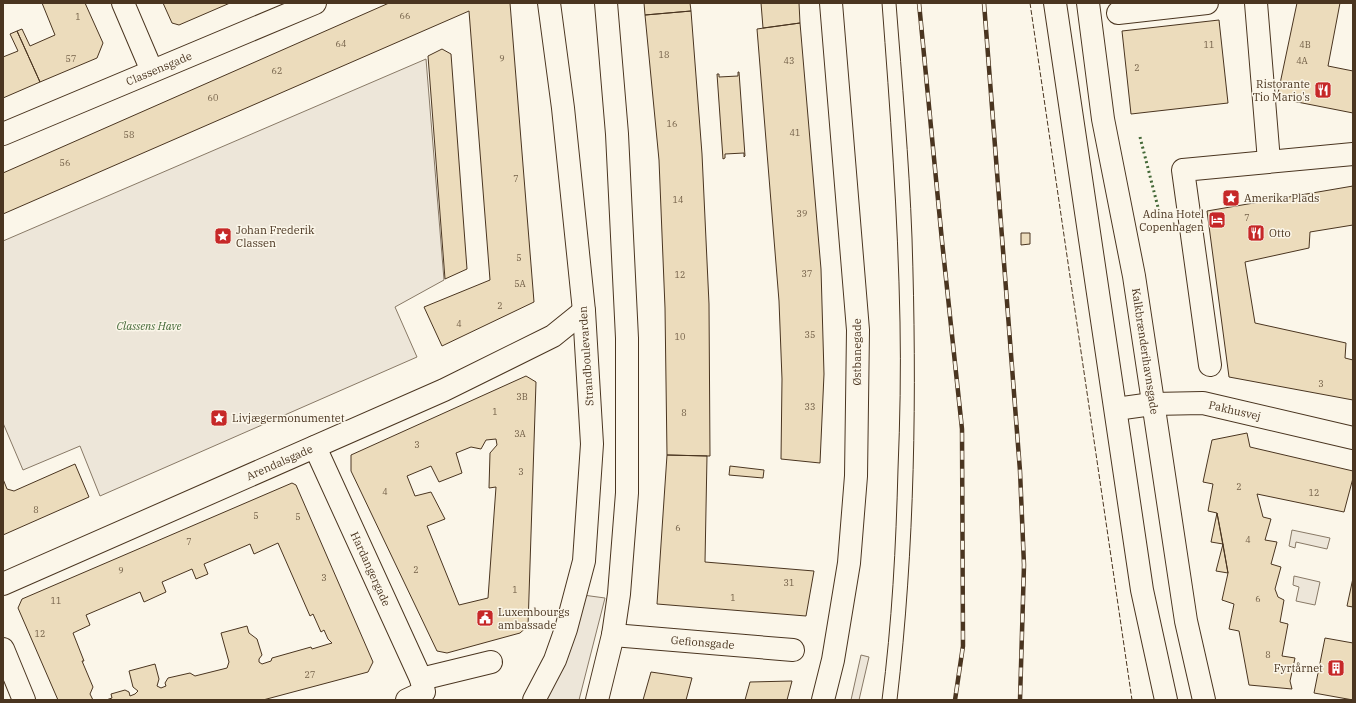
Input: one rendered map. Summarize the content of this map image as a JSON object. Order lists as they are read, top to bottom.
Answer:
{
  "streets": {
    "street": [
      "Classensgade",
      "Østbanegade",
      "Kalkbrænderihavnsgade",
      "Strandboulevarden",
      "Pakhusvej",
      "Arendalsgade",
      "Hardangergade",
      "Gefionsgade"
    ]
  },
  "crossings": [
    ["Kalkbrænderihavnsgade", "Pakhusvej"],
    ["Strandboulevarden", "Arendalsgade"],
    ["Arendalsgade", "Hardangergade"]
  ],
  "parks": ["Classens Have"],
  "places": {
    "restaurant": ["Ristorante Tio Mario's", "Otto"],
    "place": ["Amerika Plads", "Johan Frederik Classen", "Livjægermonumentet"],
    "hotel": ["Adina Hotel Copenhagen"],
    "public building": ["Luxembourgs ambassade"],
    "building": ["Fyrtårnet"]
  },
  "house_numbers": [
    "66",
    "1",
    "64",
    "11",
    "4B",
    "18",
    "57",
    "9",
    "43",
    "4A",
    "2",
    "62",
    "60",
    "16",
    "41",
    "58",
    "56",
    "7",
    "14",
    "39",
    "7",
    "5",
    "37",
    "12",
    "5A",
    "2",
    "4",
    "35",
    "10",
    "3",
    "3B",
    "33",
    "1",
    "8",
    "3A",
    "3",
    "3",
    "2",
    "4",
    "12",
    "8",
    "5",
    "5",
    "6",
    "4",
    "7",
    "2",
    "9",
    "3",
    "31",
    "1",
    "1",
    "6",
    "11",
    "12",
    "8",
    "27"
  ]
}
